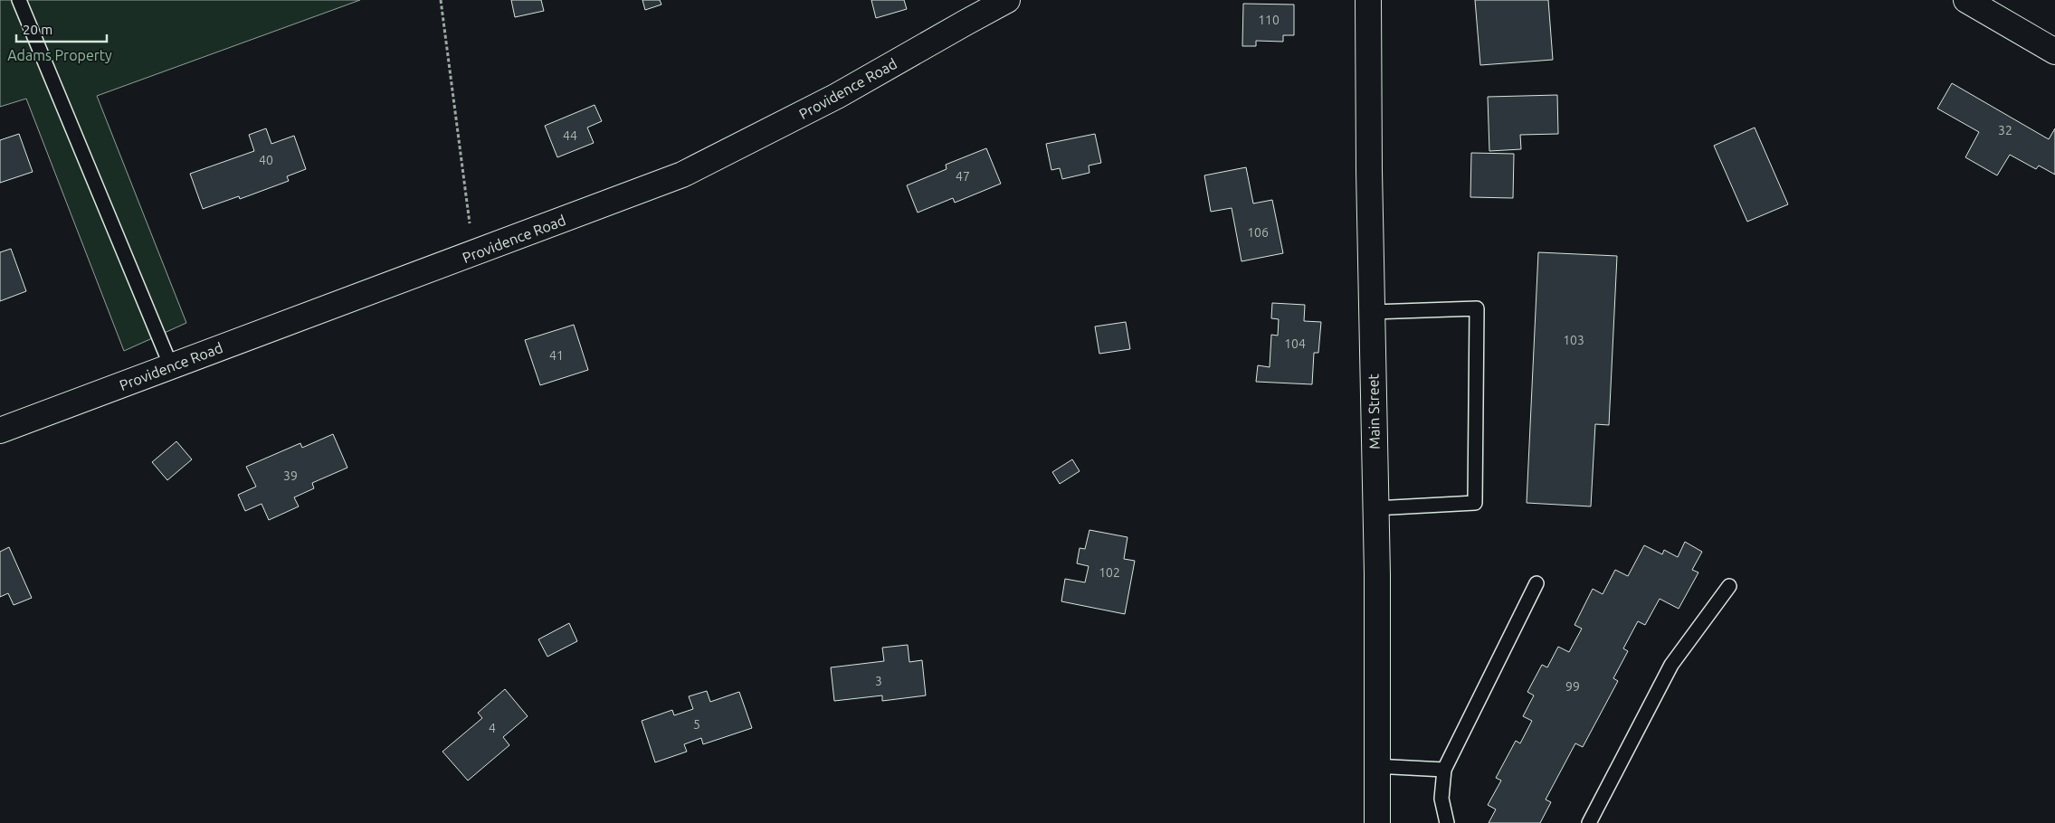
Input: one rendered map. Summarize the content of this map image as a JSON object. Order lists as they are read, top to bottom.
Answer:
{
  "streets": {
    "street": ["Providence Road", "Main Street"]
  },
  "parks": ["Adams Property"],
  "house_numbers": [
    "110",
    "32",
    "44",
    "40",
    "47",
    "106",
    "103",
    "104",
    "41",
    "39",
    "102",
    "3",
    "99",
    "5",
    "4"
  ],
  "scale_bar": "20 m"
}
